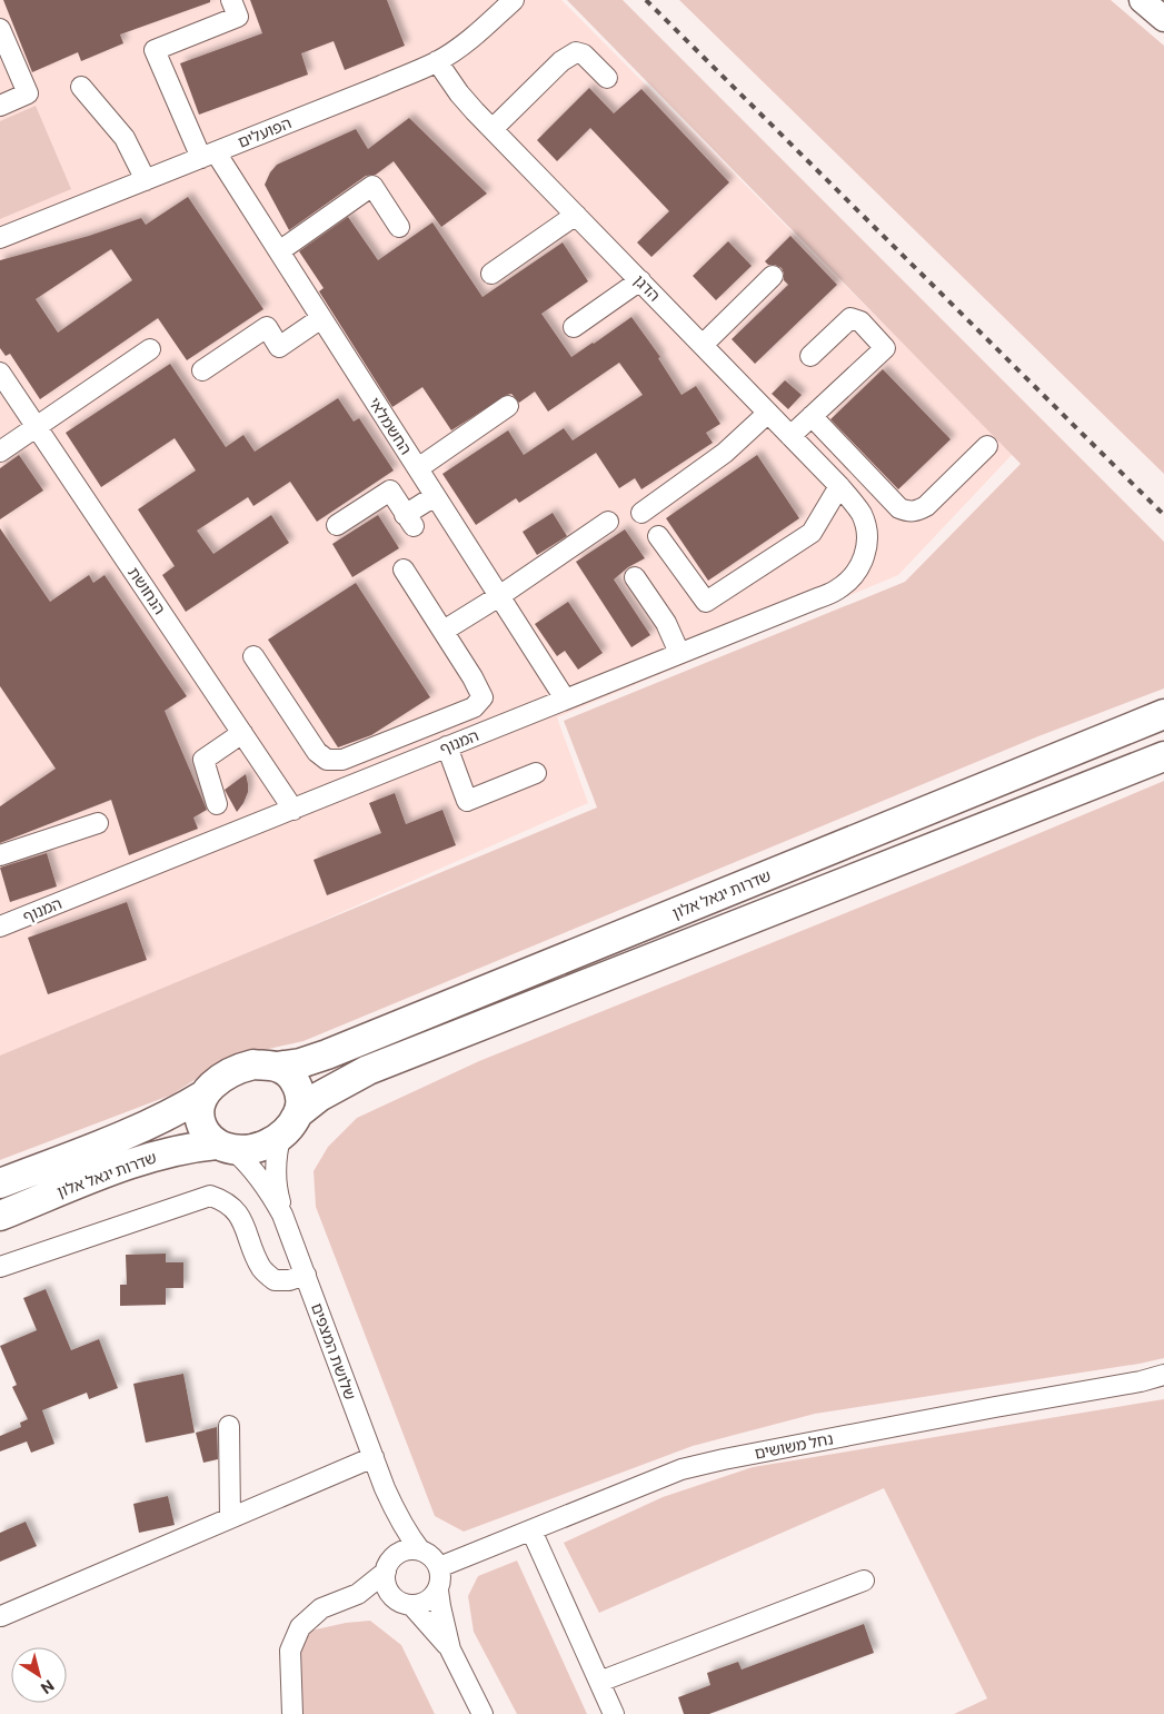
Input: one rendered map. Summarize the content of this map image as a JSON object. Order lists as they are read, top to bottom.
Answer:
{
  "streets": {
    "highway": ["שדרות יגאל אלון"],
    "street": [
      "הפועלים",
      "הדגן",
      "החשמלאי",
      "הנחושת",
      "המנוף",
      "שלושת המצפים",
      "נחל משושים"
    ]
  },
  "crossings": [
    ["הפועלים", "הדגן"],
    ["הפועלים", "החשמלאי"],
    ["הדגן", "המנוף"],
    ["החשמלאי", "המנוף"],
    ["הנחושת", "המנוף"],
    ["שדרות יגאל אלון", "שלושת המצפים"],
    ["שלושת המצפים", "נחל משושים"]
  ],
  "north": "bottom right"
}
